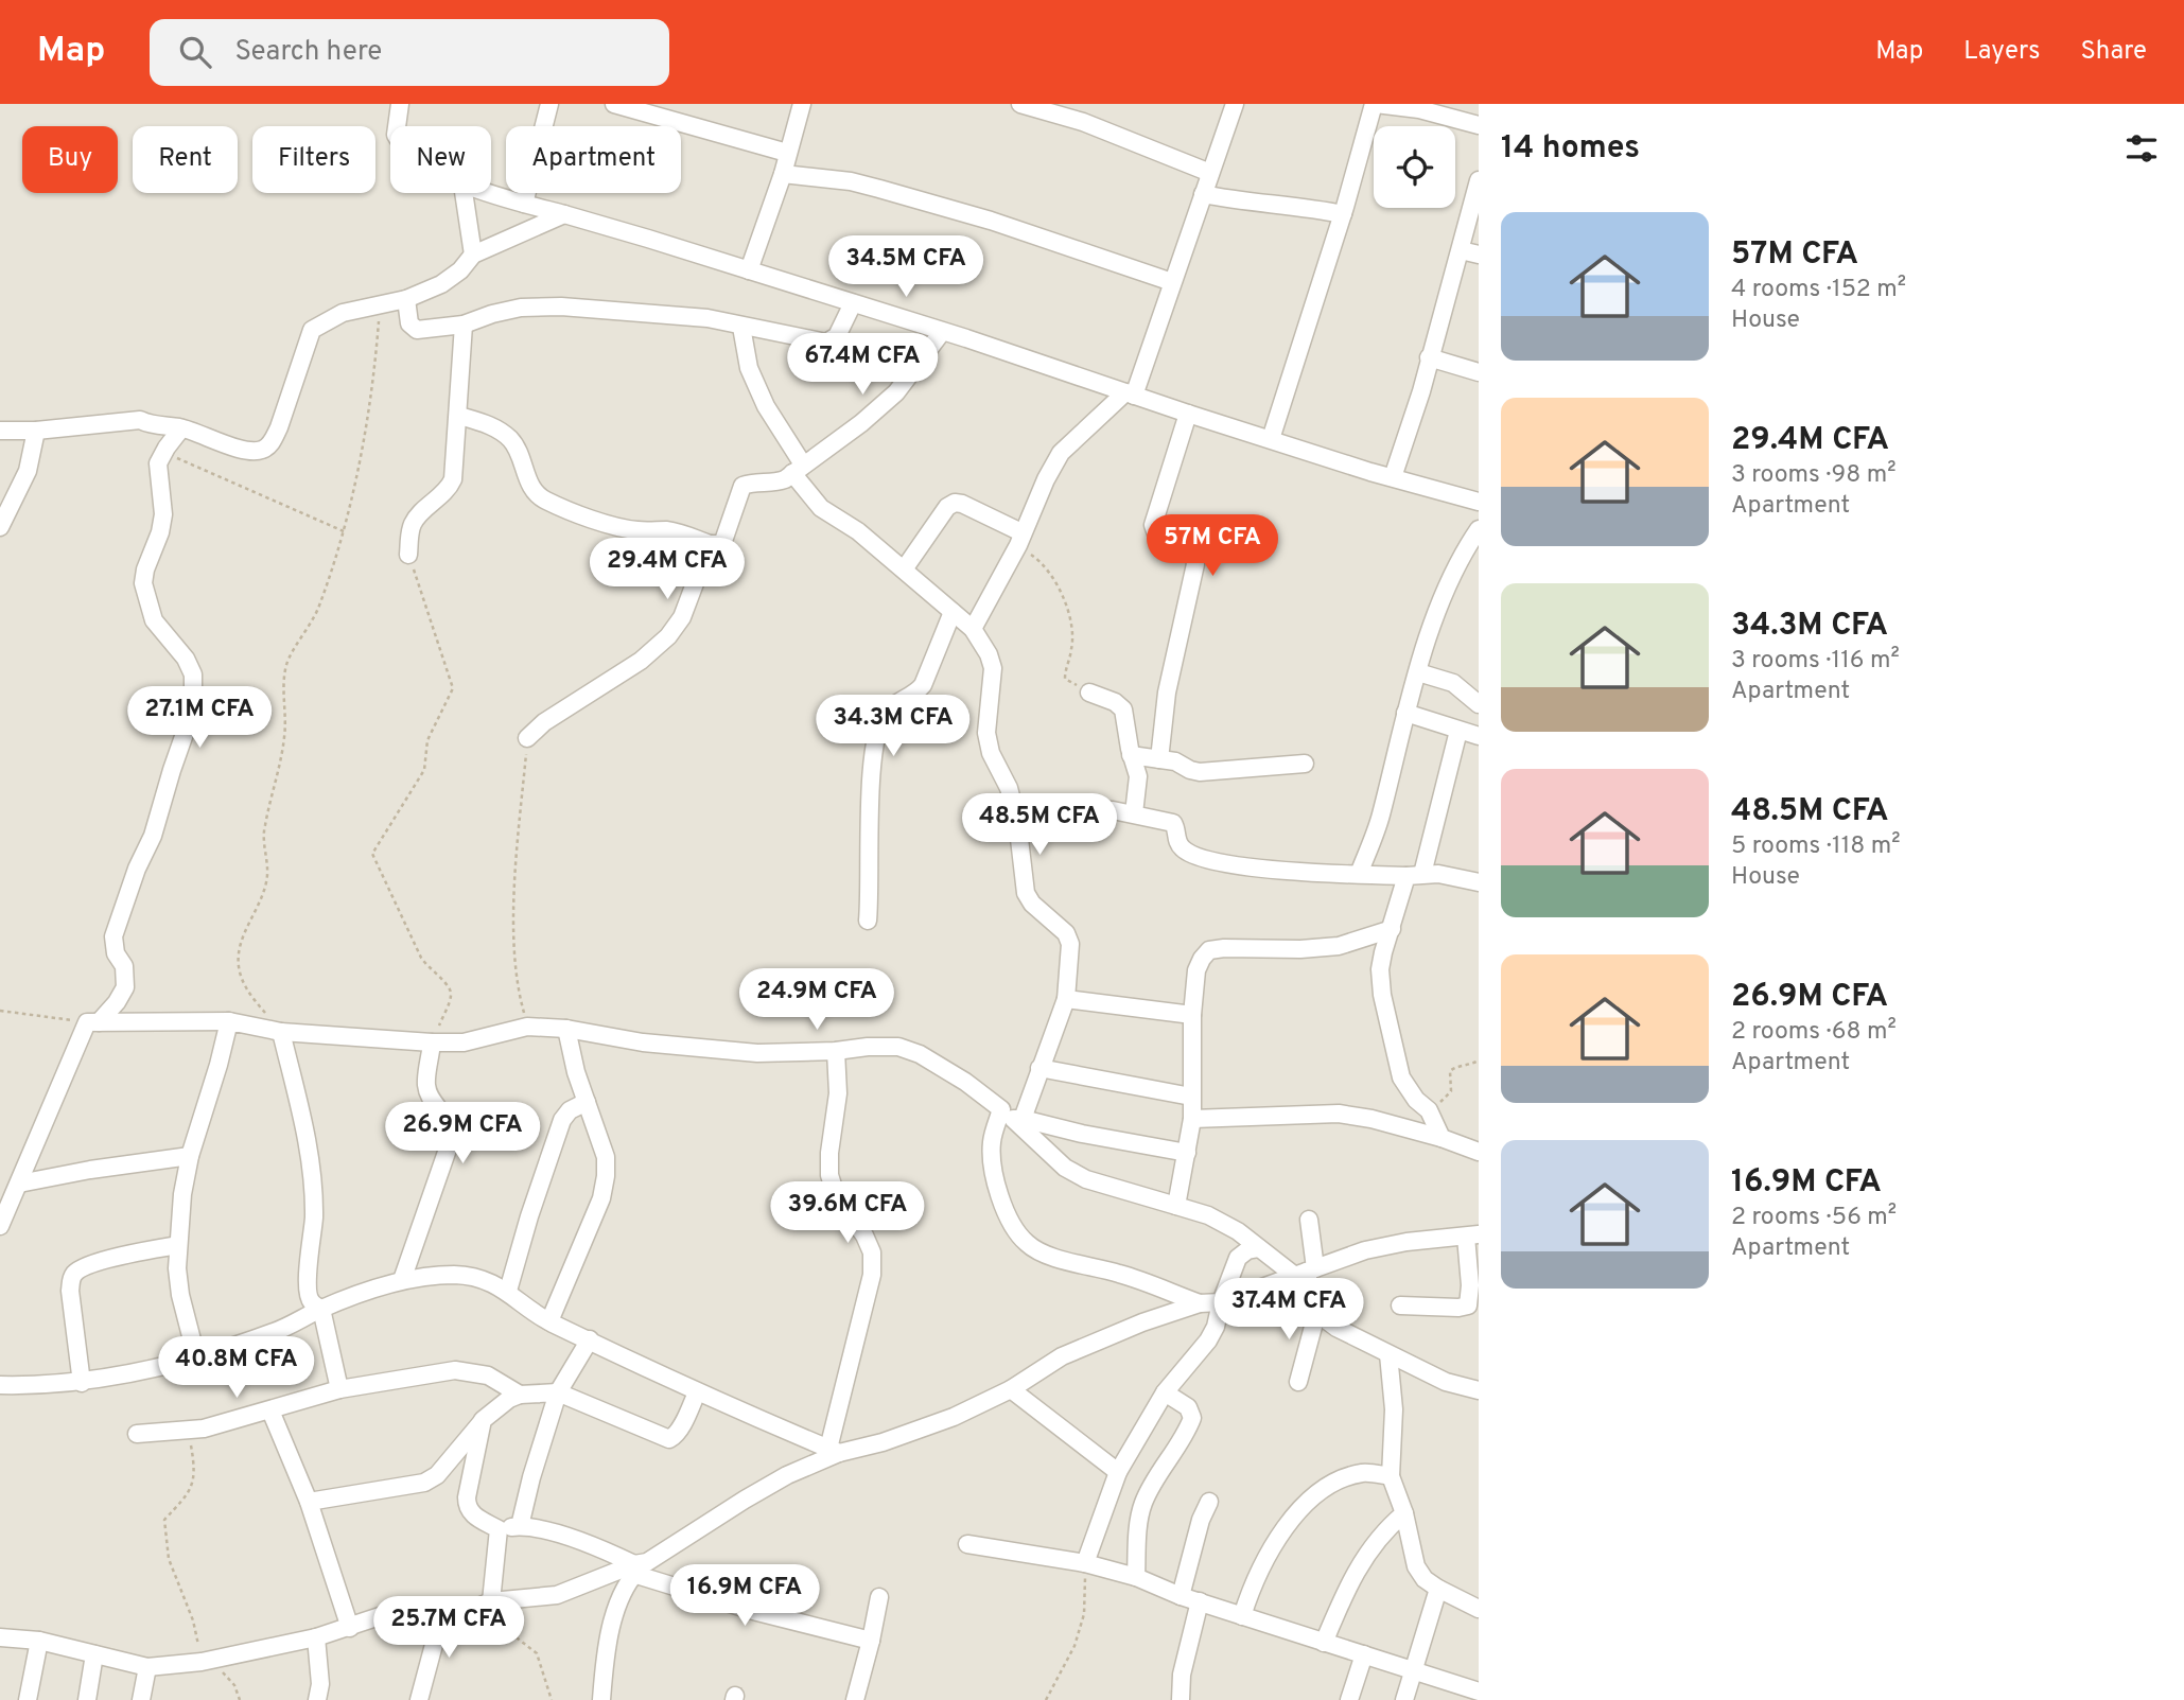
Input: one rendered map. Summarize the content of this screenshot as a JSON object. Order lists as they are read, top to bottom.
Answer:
{
  "page": {
    "header": "Map",
    "search": "Search here",
    "nav": ["Map", "Layers", "Share"],
    "heading": "14 homes",
    "chip": [
      "Buy",
      "Rent",
      "Filters",
      "New",
      "Apartment"
    ],
    "list": [
      {
        "name": "57M CFA",
        "note": "4 rooms · 152 m² · House"
      },
      {
        "name": "29.4M CFA",
        "note": "3 rooms · 98 m² · Apartment"
      },
      {
        "name": "34.3M CFA",
        "note": "3 rooms · 116 m² · Apartment"
      },
      {
        "name": "48.5M CFA",
        "note": "5 rooms · 118 m² · House"
      },
      {
        "name": "26.9M CFA",
        "note": "2 rooms · 68 m² · Apartment"
      },
      {
        "name": "16.9M CFA",
        "note": "2 rooms · 56 m² · Apartment"
      }
    ],
    "price": [
      "34.5M CFA",
      "67.4M CFA",
      "57M CFA",
      "29.4M CFA",
      "27.1M CFA",
      "34.3M CFA",
      "48.5M CFA",
      "24.9M CFA",
      "26.9M CFA",
      "39.6M CFA",
      "37.4M CFA",
      "40.8M CFA",
      "16.9M CFA",
      "25.7M CFA"
    ]
  }
}
